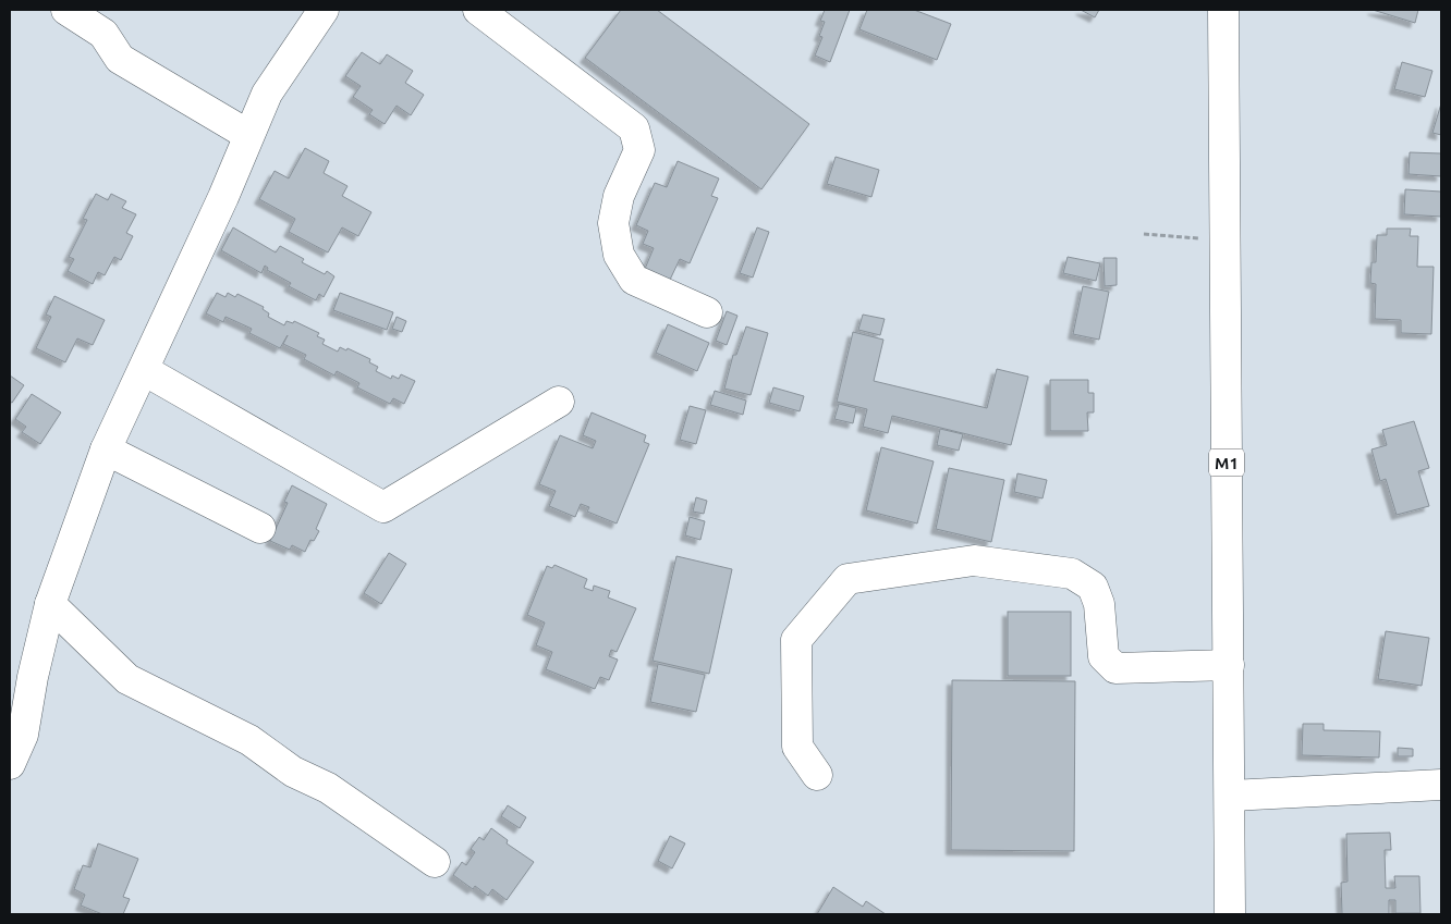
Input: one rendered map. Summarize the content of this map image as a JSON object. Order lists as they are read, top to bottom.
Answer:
{
  "streets": {
    "main road": ["M1"]
  }
}
